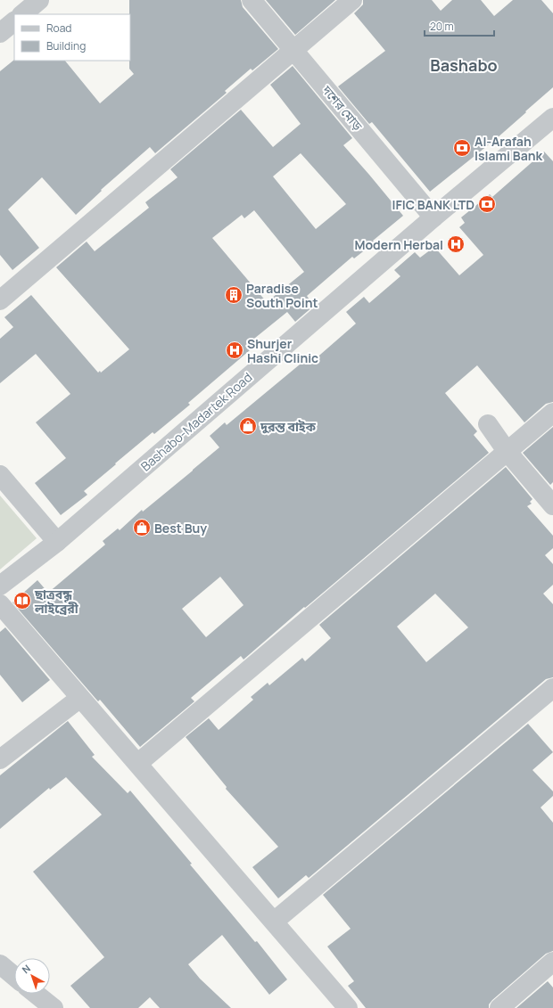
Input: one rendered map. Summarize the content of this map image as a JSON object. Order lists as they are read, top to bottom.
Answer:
{
  "streets": {
    "street": ["দশের মোড়", "Bashabo-Madartek Road"]
  },
  "crossings": [
    ["দশের মোড়", "Bashabo-Madartek Road"]
  ],
  "districts": ["Bashabo"],
  "places": {
    "bank": ["Al-Arafah Islami Bank", "IFIC BANK LTD"],
    "hospital": ["Modern Herbal", "Shurjer Hashi Clinic"],
    "building": ["Paradise South Point"],
    "shop": ["দুরন্ত বাইক", "Best Buy"],
    "library": ["ছাত্রবন্ধু লাইব্রেরী"]
  },
  "legend": ["Road", "Building"],
  "scale_bar": "20 m",
  "north": "top left"
}
